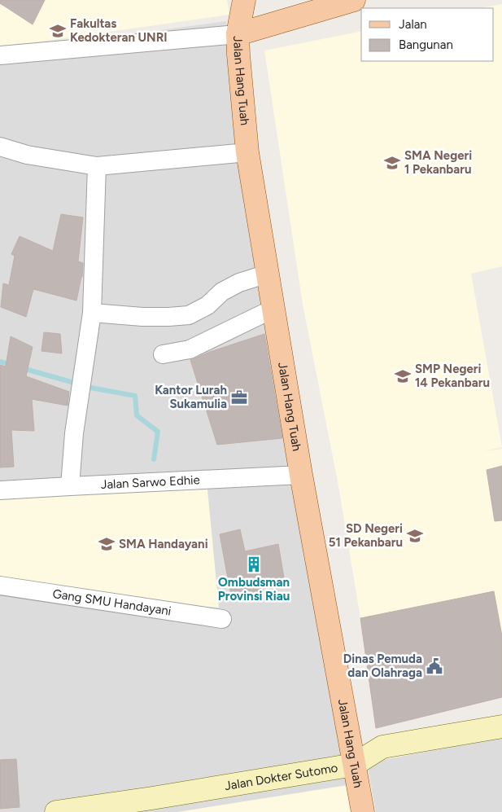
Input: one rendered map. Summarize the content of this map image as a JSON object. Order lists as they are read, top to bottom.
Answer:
{
  "streets": {
    "main road": ["Jalan Hang Tuah", "Jalan Dokter Sutomo"],
    "street": ["Jalan Sarwo Edhie", "Gang SMU Handayani"]
  },
  "crossings": [
    ["Jalan Hang Tuah", "Jalan Sarwo Edhie"],
    ["Jalan Hang Tuah", "Jalan Dokter Sutomo"]
  ],
  "places": {
    "school or university": [
      "Fakultas Kedokteran UNRI",
      "SMA Negeri 1 Pekanbaru",
      "SMP Negeri 14 Pekanbaru",
      "SD Negeri 51 Pekanbaru",
      "SMA Handayani"
    ],
    "office": ["Kantor Lurah Sukamulia"],
    "building": ["Ombudsman Provinsi Riau"],
    "public building": ["Dinas Pemuda dan Olahraga"]
  },
  "legend": ["Jalan", "Bangunan"]
}
